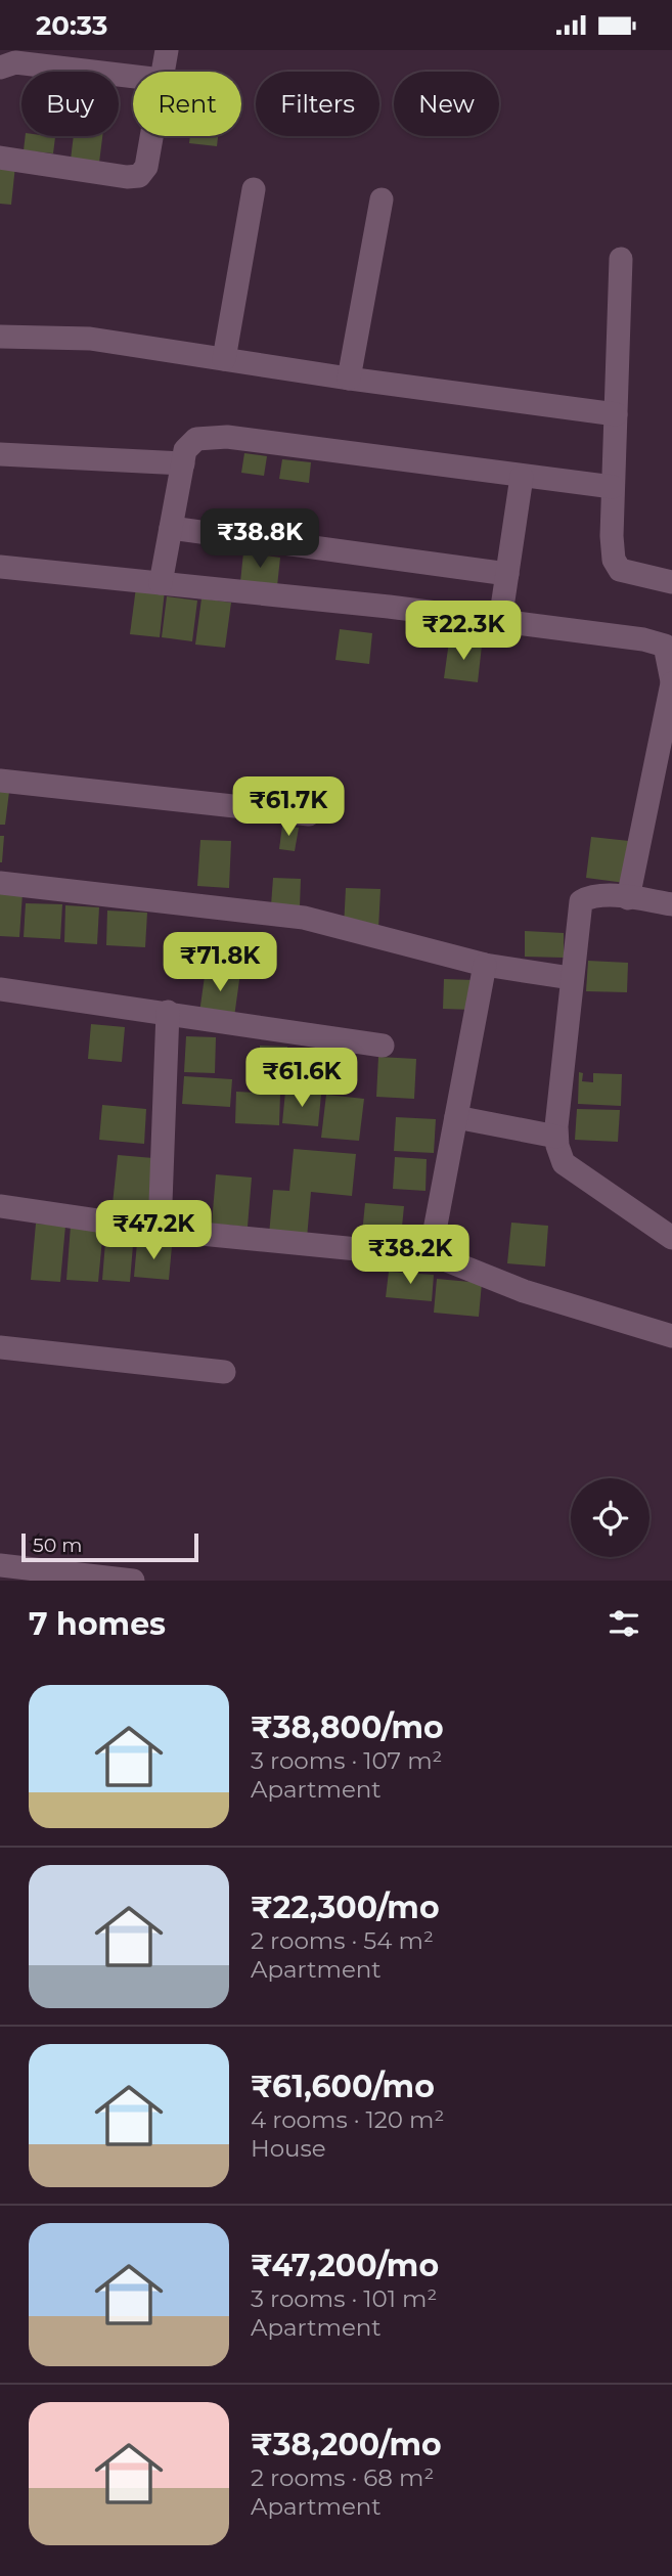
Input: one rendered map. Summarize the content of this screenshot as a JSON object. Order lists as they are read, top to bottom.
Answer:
{
  "scale_bar": "50 m",
  "page": {
    "status": "20:33",
    "chip": [
      "Buy",
      "Rent",
      "Filters",
      "New"
    ],
    "price": [
      "₹38.8K",
      "₹22.3K",
      "₹61.7K",
      "₹71.8K",
      "₹61.6K",
      "₹47.2K",
      "₹38.2K"
    ],
    "scale": "50 m",
    "heading": "7 homes",
    "list": [
      {
        "name": "₹38,800/mo",
        "note": "3 rooms · 107 m² · Apartment"
      },
      {
        "name": "₹22,300/mo",
        "note": "2 rooms · 54 m² · Apartment"
      },
      {
        "name": "₹61,600/mo",
        "note": "4 rooms · 120 m² · House"
      },
      {
        "name": "₹47,200/mo",
        "note": "3 rooms · 101 m² · Apartment"
      },
      {
        "name": "₹38,200/mo",
        "note": "2 rooms · 68 m² · Apartment"
      }
    ]
  }
}
